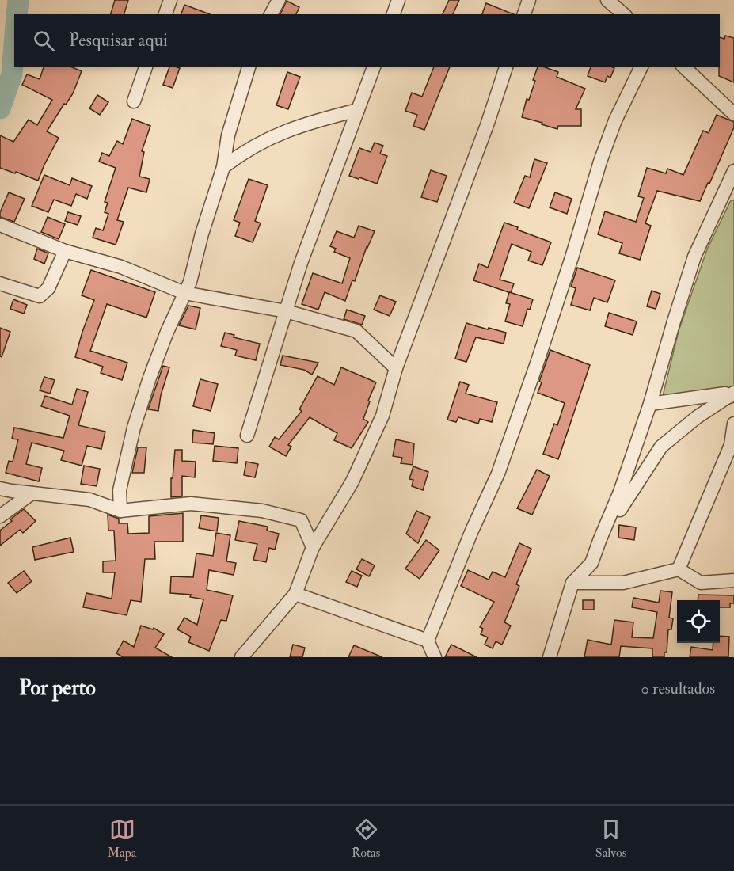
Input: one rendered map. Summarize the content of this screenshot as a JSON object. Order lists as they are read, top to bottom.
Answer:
{
  "page": {
    "search": "Pesquisar aqui",
    "heading": ["Por perto", "0 resultados"],
    "nav": ["Mapa", "Rotas", "Salvos"]
  }
}
